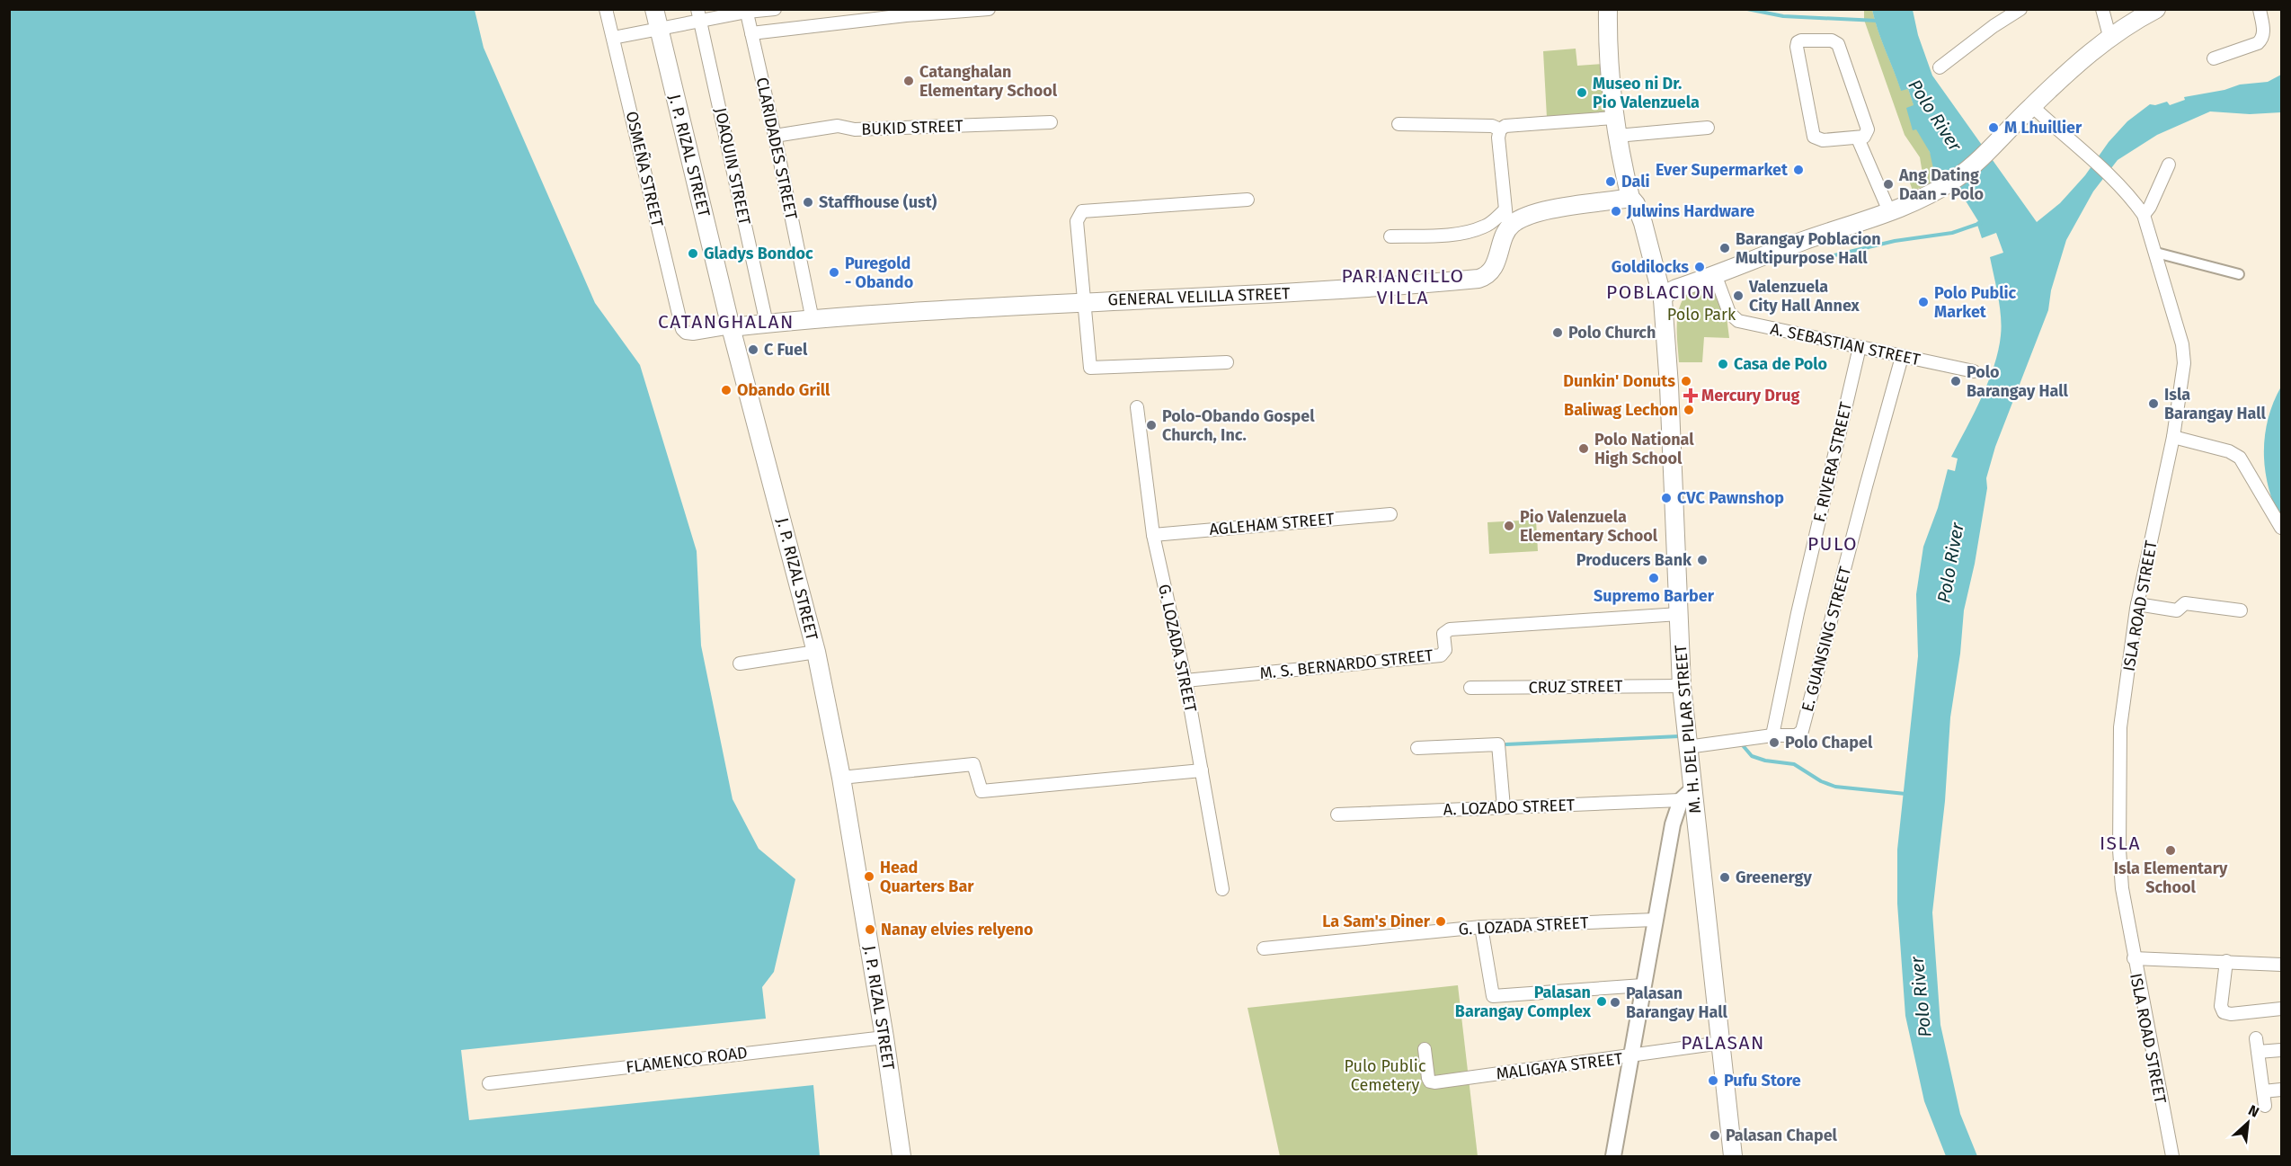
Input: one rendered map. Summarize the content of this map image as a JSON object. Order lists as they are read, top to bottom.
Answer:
{
  "streets": {
    "main road": ["J. P. RIZAL STREET", "GENERAL VELILLA STREET", "M. H. DEL PILAR STREET"],
    "street": [
      "BUKID STREET",
      "CLARIDADES STREET",
      "JOAQUIN STREET",
      "OSMEÑA STREET",
      "A. SEBASTIAN STREET",
      "F. RIVERA STREET",
      "AGLEHAM STREET",
      "ISLA ROAD STREET",
      "E. GUANSING STREET",
      "G. LOZADA STREET",
      "M. S. BERNARDO STREET",
      "CRUZ STREET",
      "A. LOZADO STREET",
      "FLAMENCO ROAD",
      "MALIGAYA STREET"
    ]
  },
  "crossings": [
    ["BUKID STREET", "CLARIDADES STREET"],
    ["CLARIDADES STREET", "GENERAL VELILLA STREET"],
    ["J. P. RIZAL STREET", "OSMEÑA STREET"],
    ["J. P. RIZAL STREET", "GENERAL VELILLA STREET"],
    ["J. P. RIZAL STREET", "FLAMENCO ROAD"],
    ["JOAQUIN STREET", "GENERAL VELILLA STREET"],
    ["OSMEÑA STREET", "GENERAL VELILLA STREET"],
    ["A. SEBASTIAN STREET", "F. RIVERA STREET"],
    ["A. SEBASTIAN STREET", "E. GUANSING STREET"],
    ["F. RIVERA STREET", "E. GUANSING STREET"],
    ["AGLEHAM STREET", "G. LOZADA STREET"],
    ["G. LOZADA STREET", "M. S. BERNARDO STREET"],
    ["M. S. BERNARDO STREET", "M. H. DEL PILAR STREET"],
    ["CRUZ STREET", "M. H. DEL PILAR STREET"],
    ["M. H. DEL PILAR STREET", "A. LOZADO STREET"],
    ["M. H. DEL PILAR STREET", "MALIGAYA STREET"]
  ],
  "districts": [
    "PARIANCILLO VILLA",
    "POBLACION",
    "CATANGHALAN",
    "PULO",
    "ISLA",
    "PALASAN"
  ],
  "water": ["Polo River"],
  "parks": ["Polo Park", "Pulo Public Cemetery"],
  "places": {
    "other": [
      "Catanghalan Elementary School",
      "Museo ni Dr. Pio Valenzuela",
      "M Lhuillier",
      "Ever Supermarket",
      "Dali",
      "Ang Dating Daan - Polo",
      "Staffhouse (ust)",
      "Julwins Hardware",
      "Barangay Poblacion Multipurpose Hall",
      "Gladys Bondoc",
      "Goldilocks",
      "Puregold - Obando",
      "Valenzuela City Hall Annex",
      "Polo Public Market",
      "Polo Church",
      "C Fuel",
      "Casa de Polo",
      "Dunkin' Donuts",
      "Polo Barangay Hall",
      "Obando Grill",
      "Isla Barangay Hall",
      "Baliwag Lechon",
      "Polo-Obando Gospel Church, Inc.",
      "Polo National High School",
      "CVC Pawnshop",
      "Pio Valenzuela Elementary School",
      "Producers Bank",
      "Supremo Barber",
      "Polo Chapel",
      "Isla Elementary School",
      "Head Quarters Bar",
      "Greenergy",
      "La Sam's Diner",
      "Nanay elvies relyeno",
      "Palasan Barangay Complex",
      "Palasan Barangay Hall",
      "Pufu Store",
      "Palasan Chapel"
    ],
    "health": ["Mercury Drug"]
  },
  "north": "top right"
}
